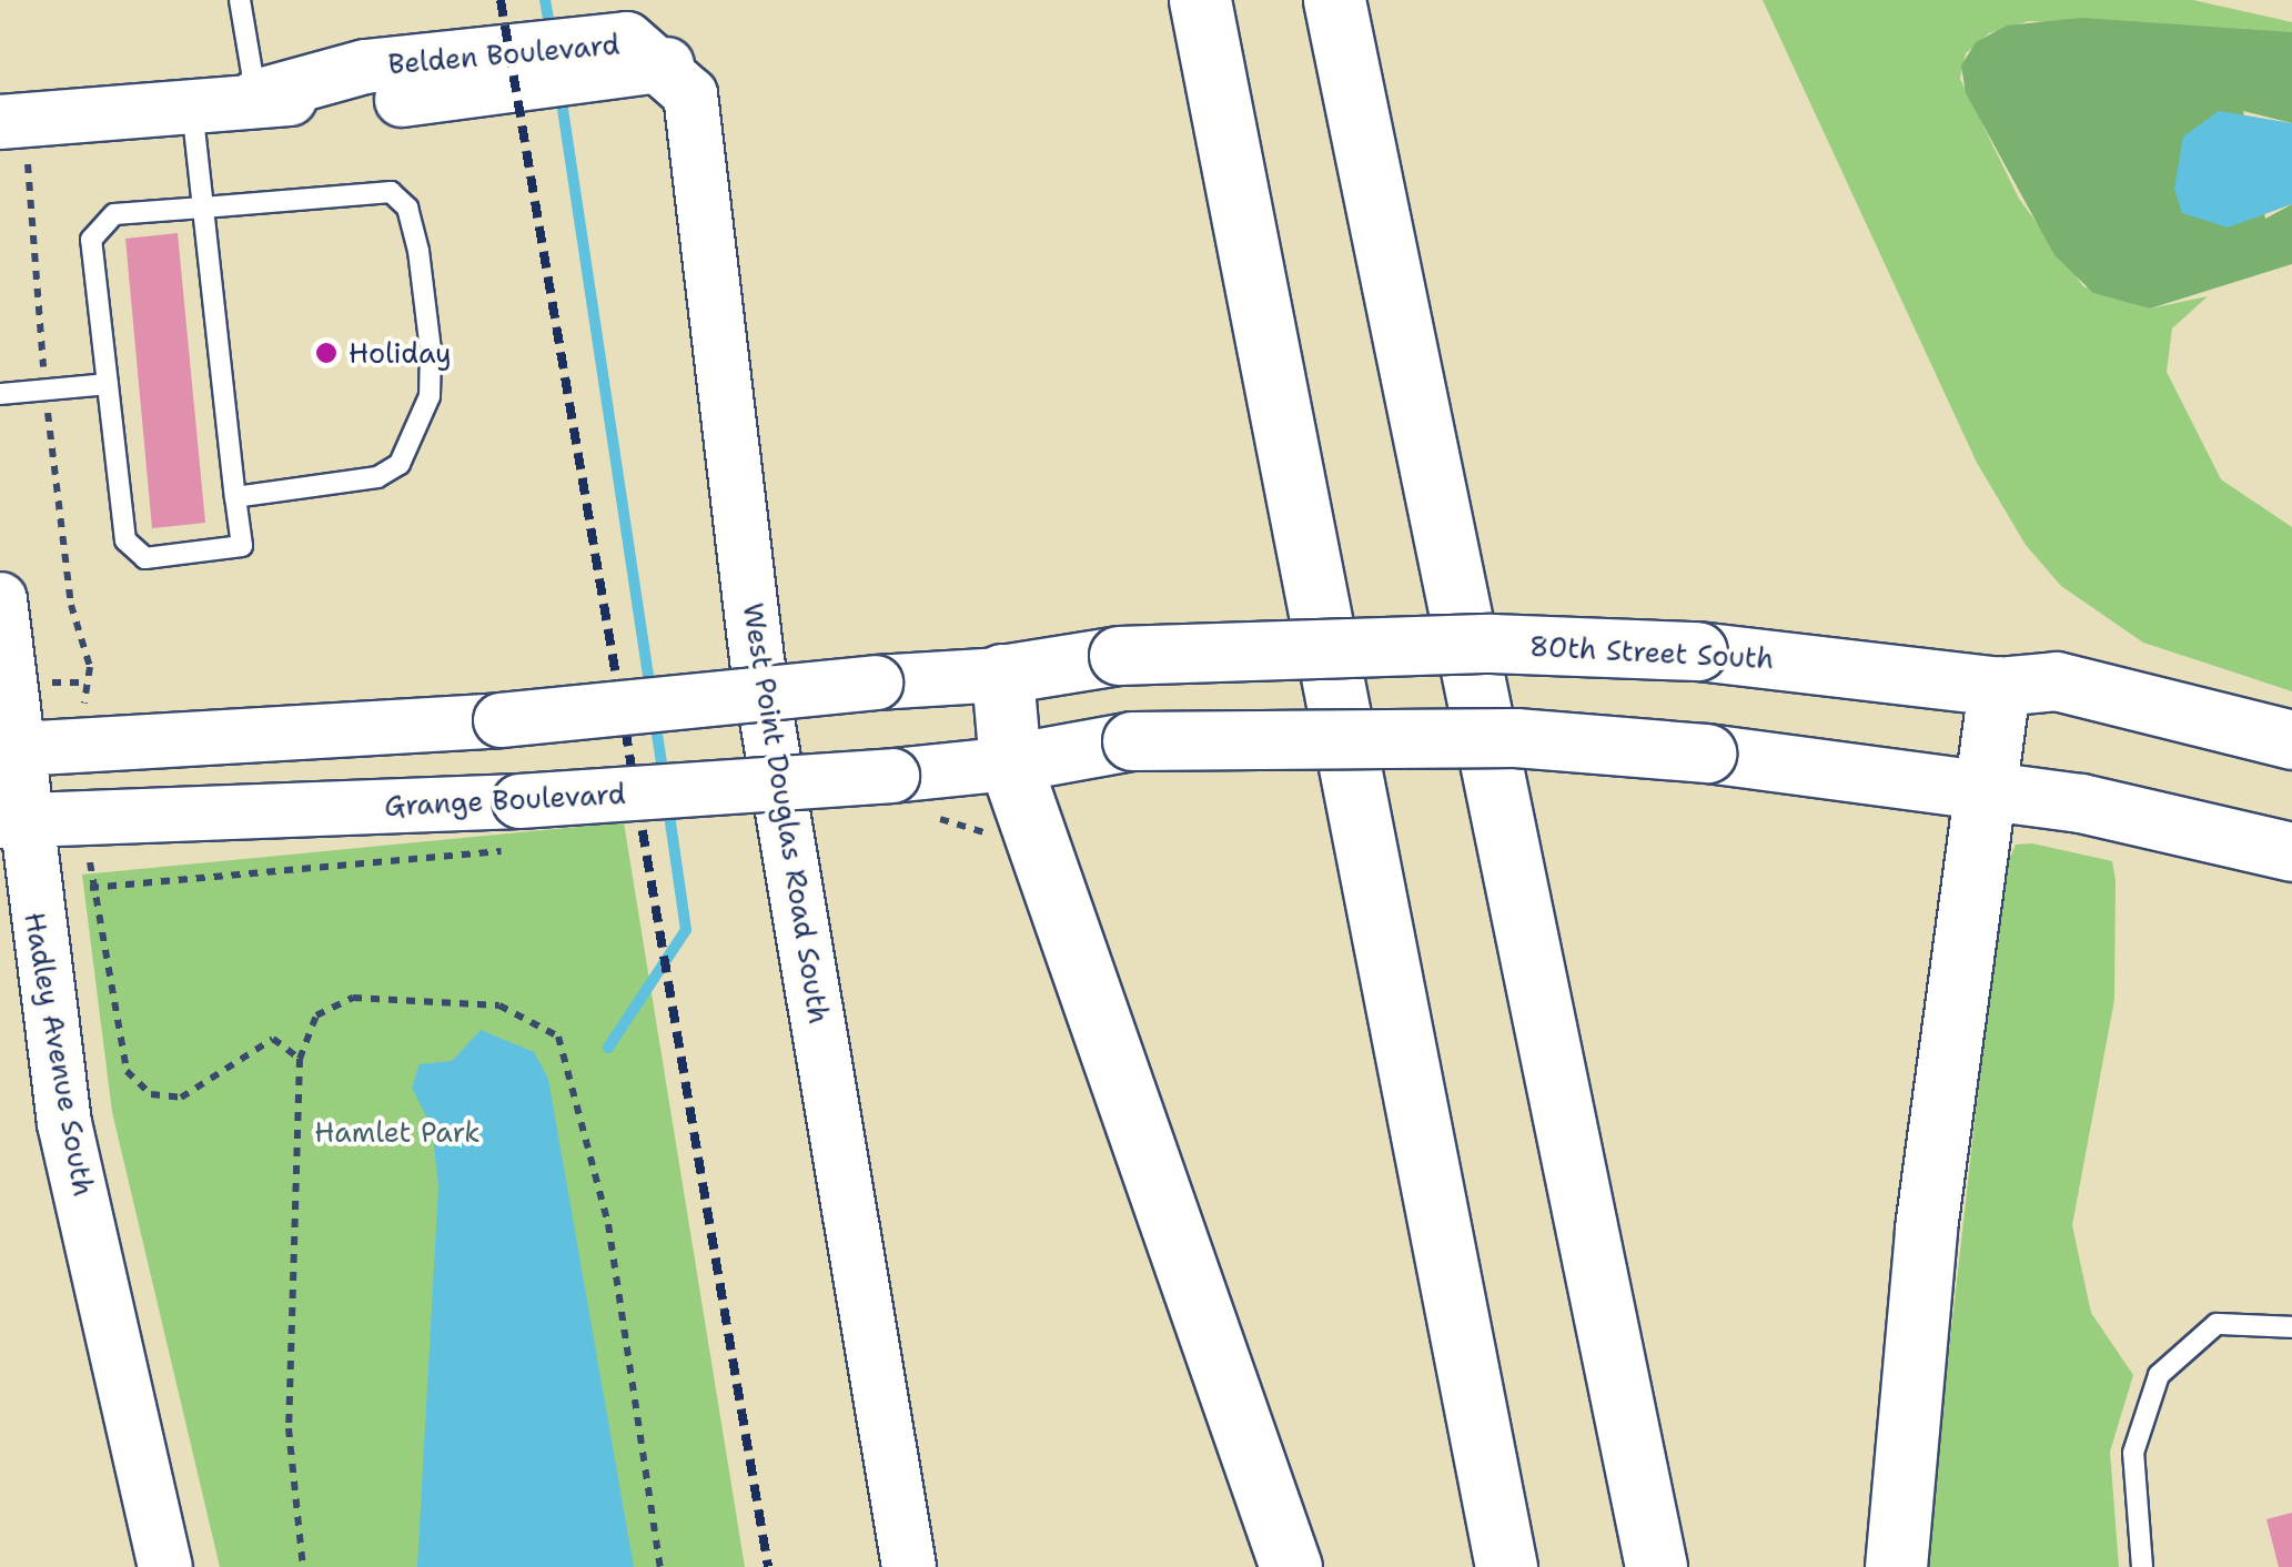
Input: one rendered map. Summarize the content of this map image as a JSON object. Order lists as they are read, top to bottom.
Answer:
{
  "streets": {
    "main road": ["80th Street South"],
    "street": [
      "Belden Boulevard",
      "Grange Boulevard",
      "West Point Douglas Road South",
      "Hadley Avenue South"
    ]
  },
  "crossings": [
    ["Belden Boulevard", "West Point Douglas Road South"],
    ["Grange Boulevard", "Hadley Avenue South"]
  ],
  "parks": ["Hamlet Park"],
  "places": ["Holiday"]
}
